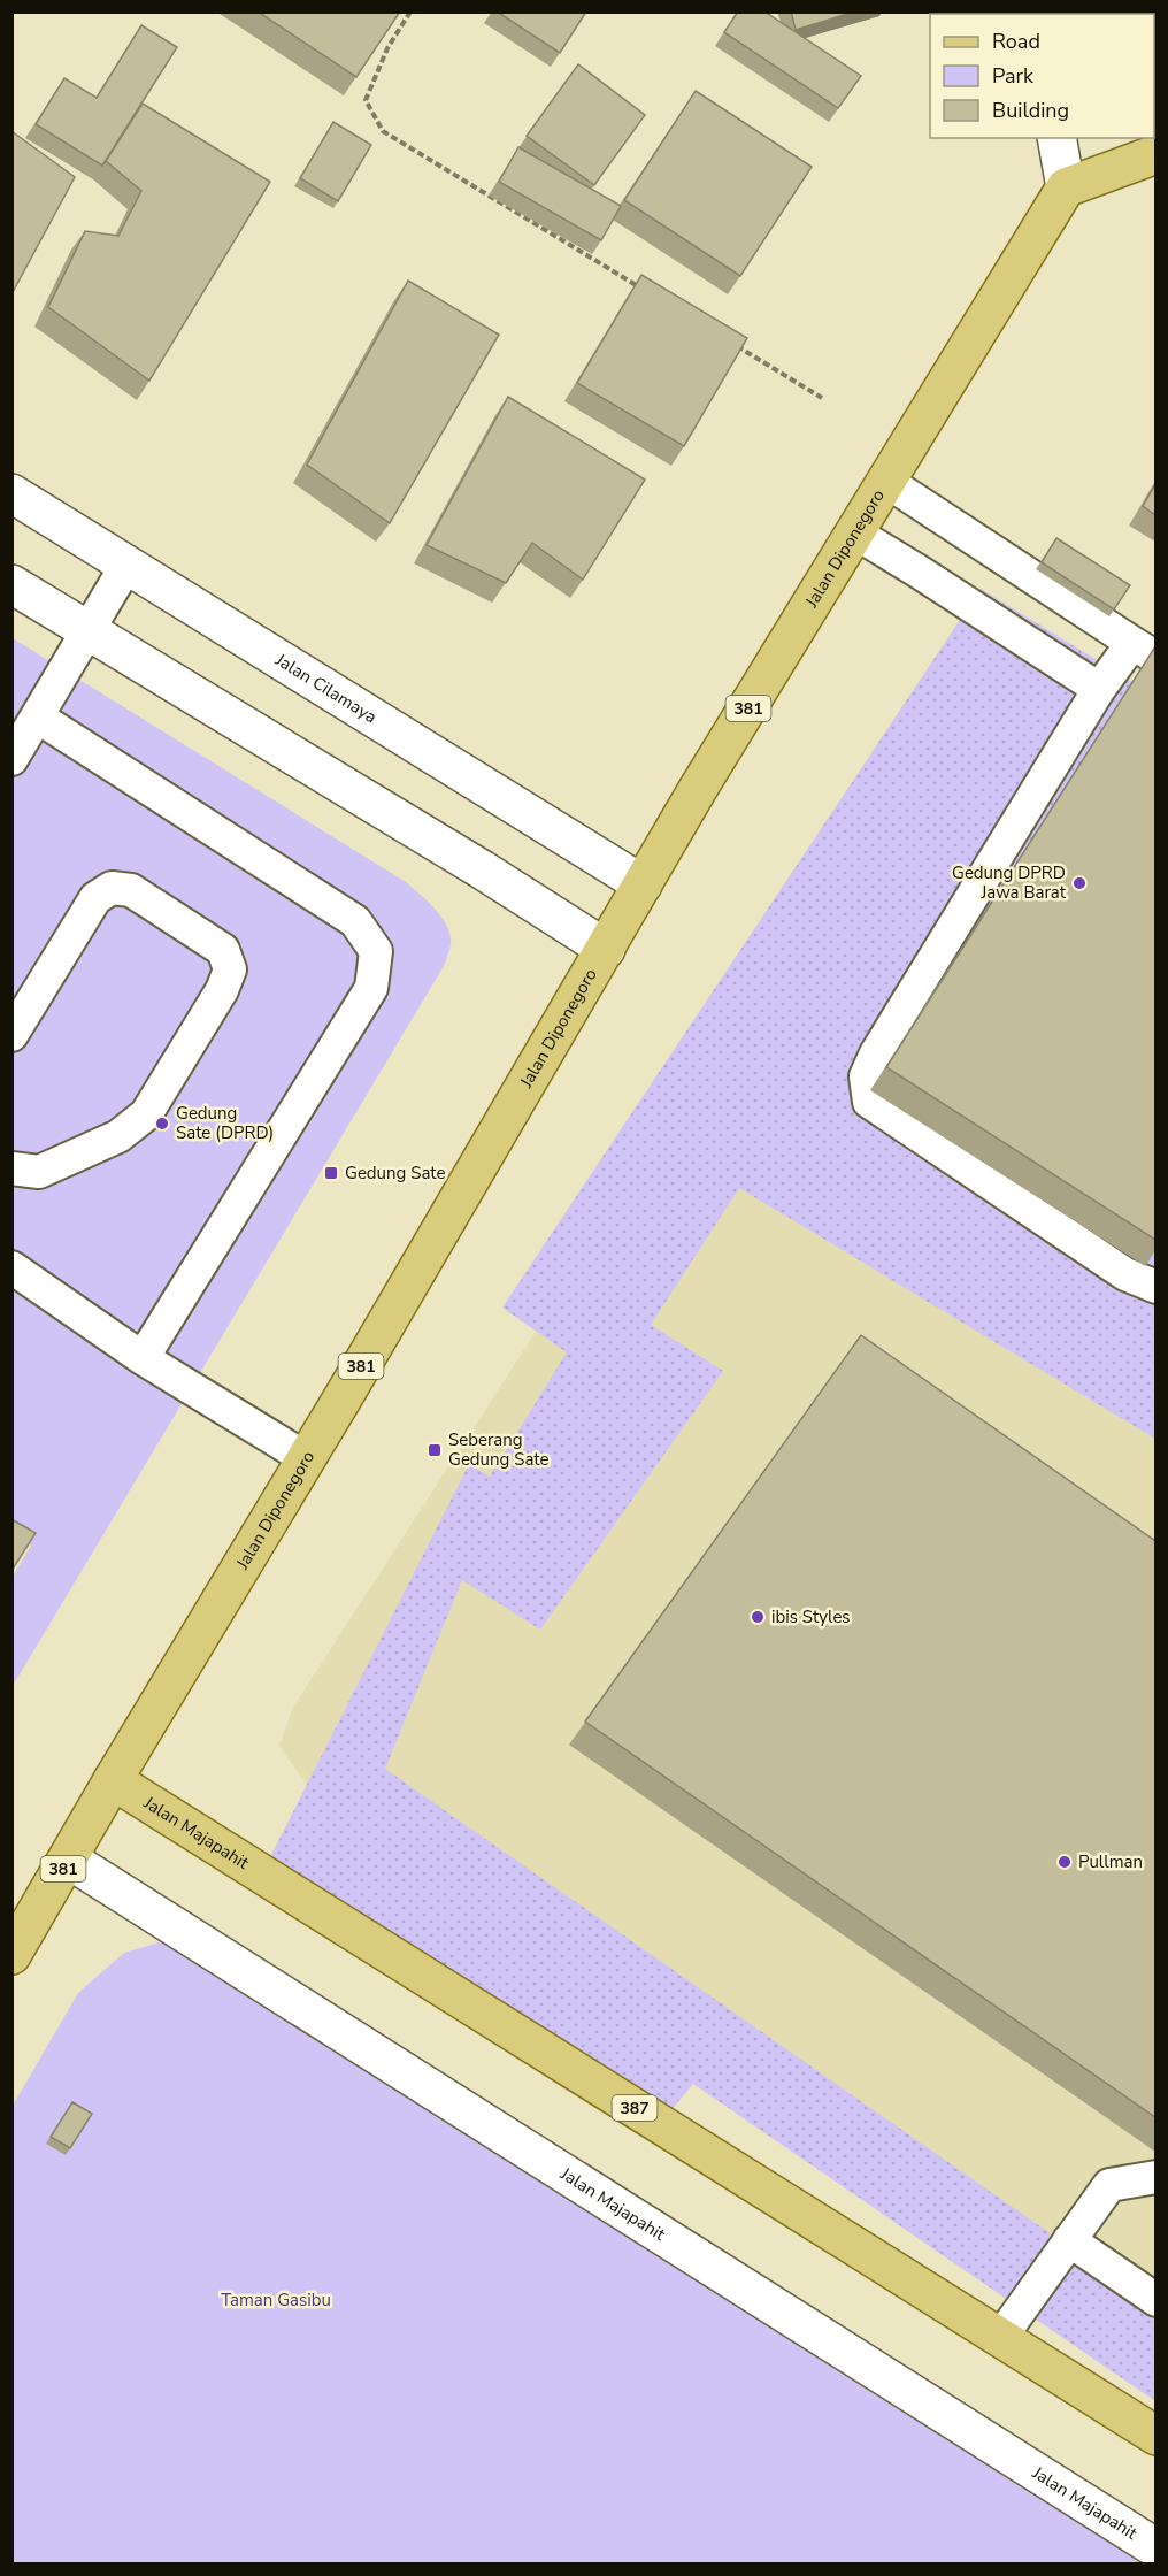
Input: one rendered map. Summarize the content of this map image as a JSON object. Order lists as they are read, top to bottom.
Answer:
{
  "streets": {
    "main road": [
      "Jalan Diponegoro",
      "381",
      "Jalan Majapahit",
      "387"
    ],
    "street": ["Jalan Cilamaya"]
  },
  "crossings": [
    ["Jalan Diponegoro", "Jalan Cilamaya"],
    ["Jalan Diponegoro", "Jalan Majapahit"]
  ],
  "parks": ["Taman Gasibu"],
  "places": {
    "other": [
      "Gedung DPRD Jawa Barat",
      "Gedung Sate (DPRD)",
      "ibis Styles",
      "Pullman"
    ],
    "transit": ["Gedung Sate", "Seberang Gedung Sate"]
  },
  "legend": ["Road", "Park", "Building"]
}
